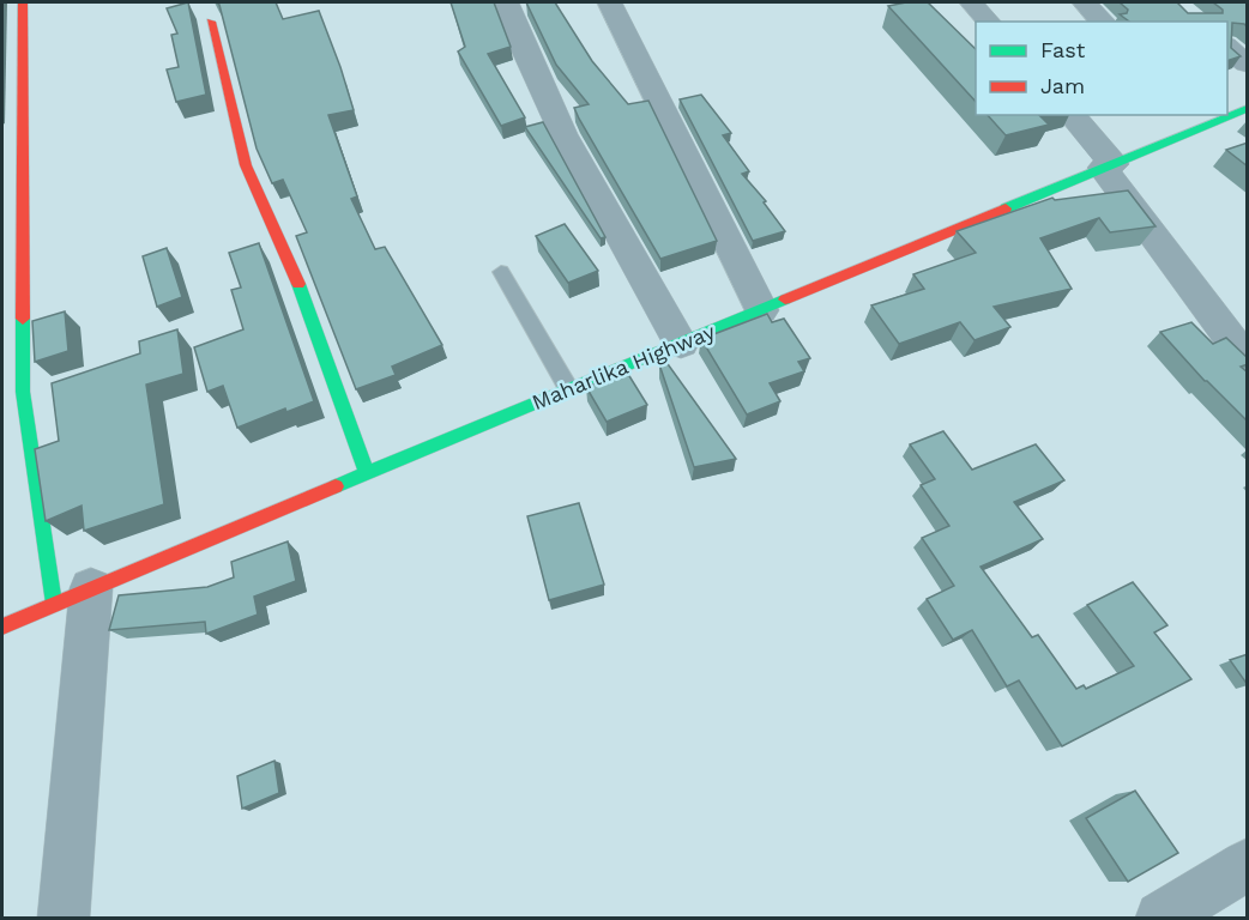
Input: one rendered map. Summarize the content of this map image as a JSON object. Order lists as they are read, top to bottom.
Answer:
{
  "streets": {
    "main road": ["Maharlika Highway"]
  },
  "legend": ["Fast", "Jam"]
}
